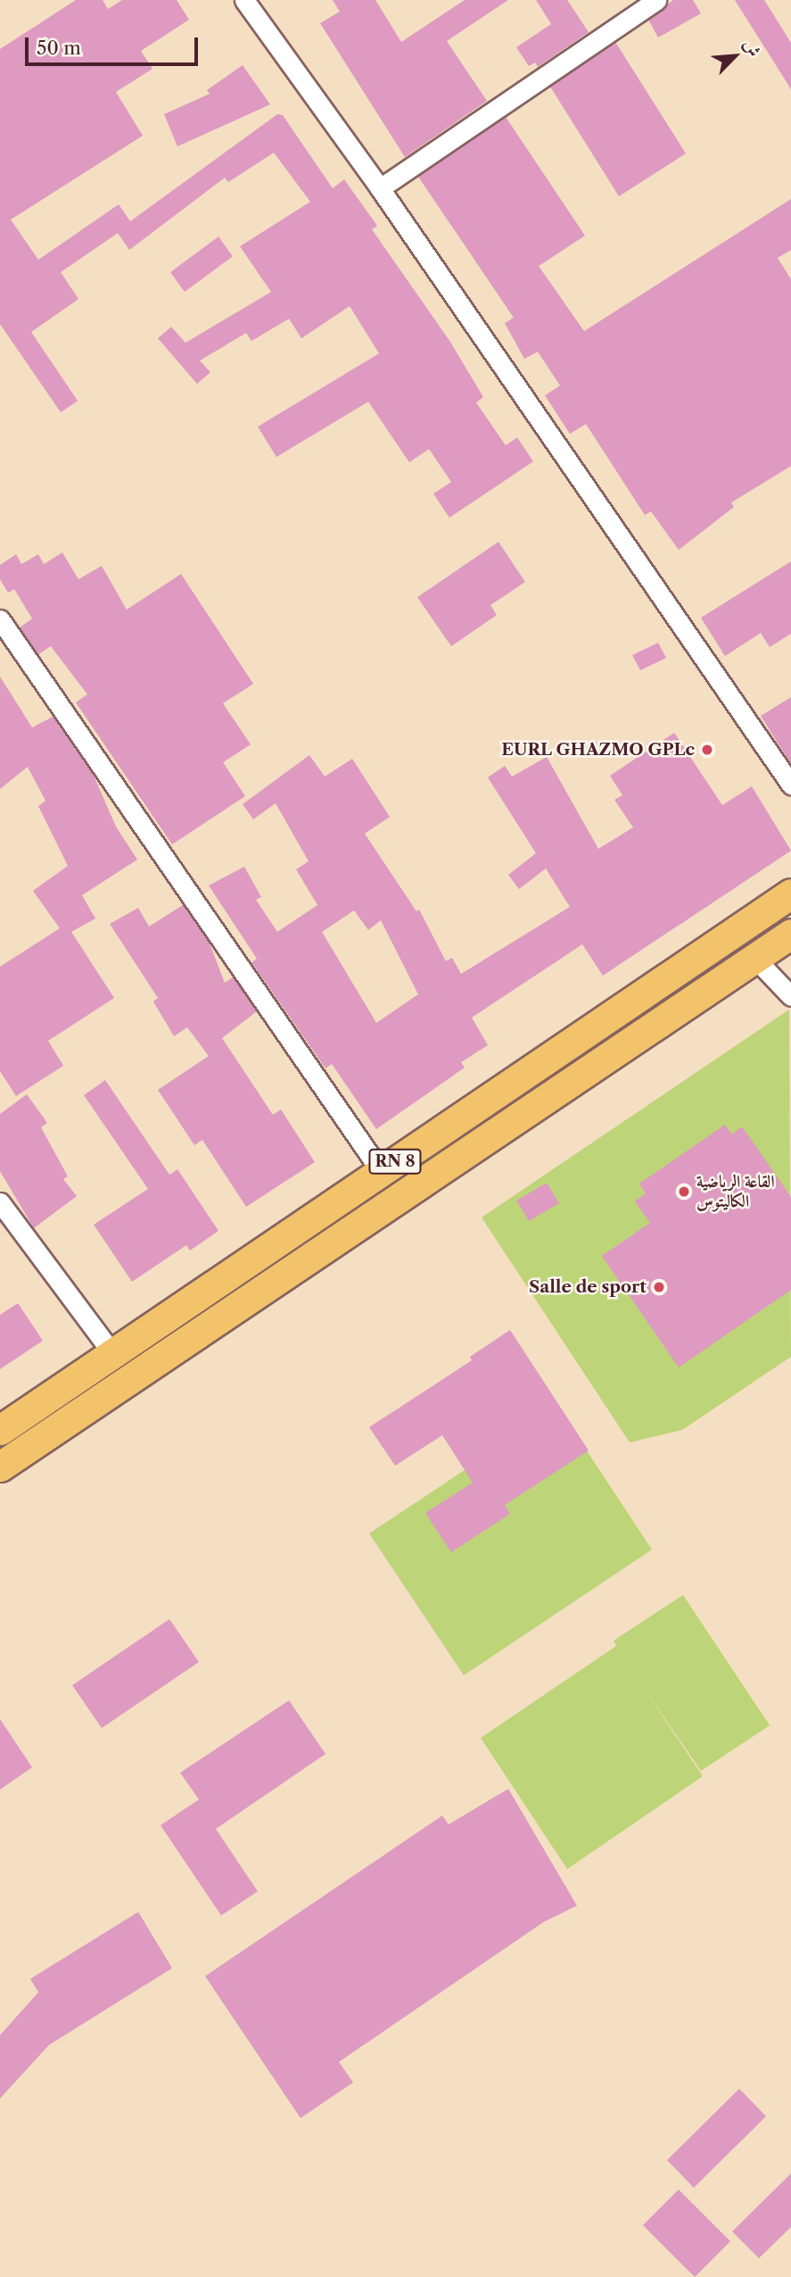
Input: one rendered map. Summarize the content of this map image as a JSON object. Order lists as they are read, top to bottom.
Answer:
{
  "streets": {
    "main road": ["RN 8"]
  },
  "places": ["EURL GHAZMO GPLc", "القاعة الرياضية الكاليتوس", "Salle de sport"],
  "scale_bar": "50 m",
  "north": "top right"
}
